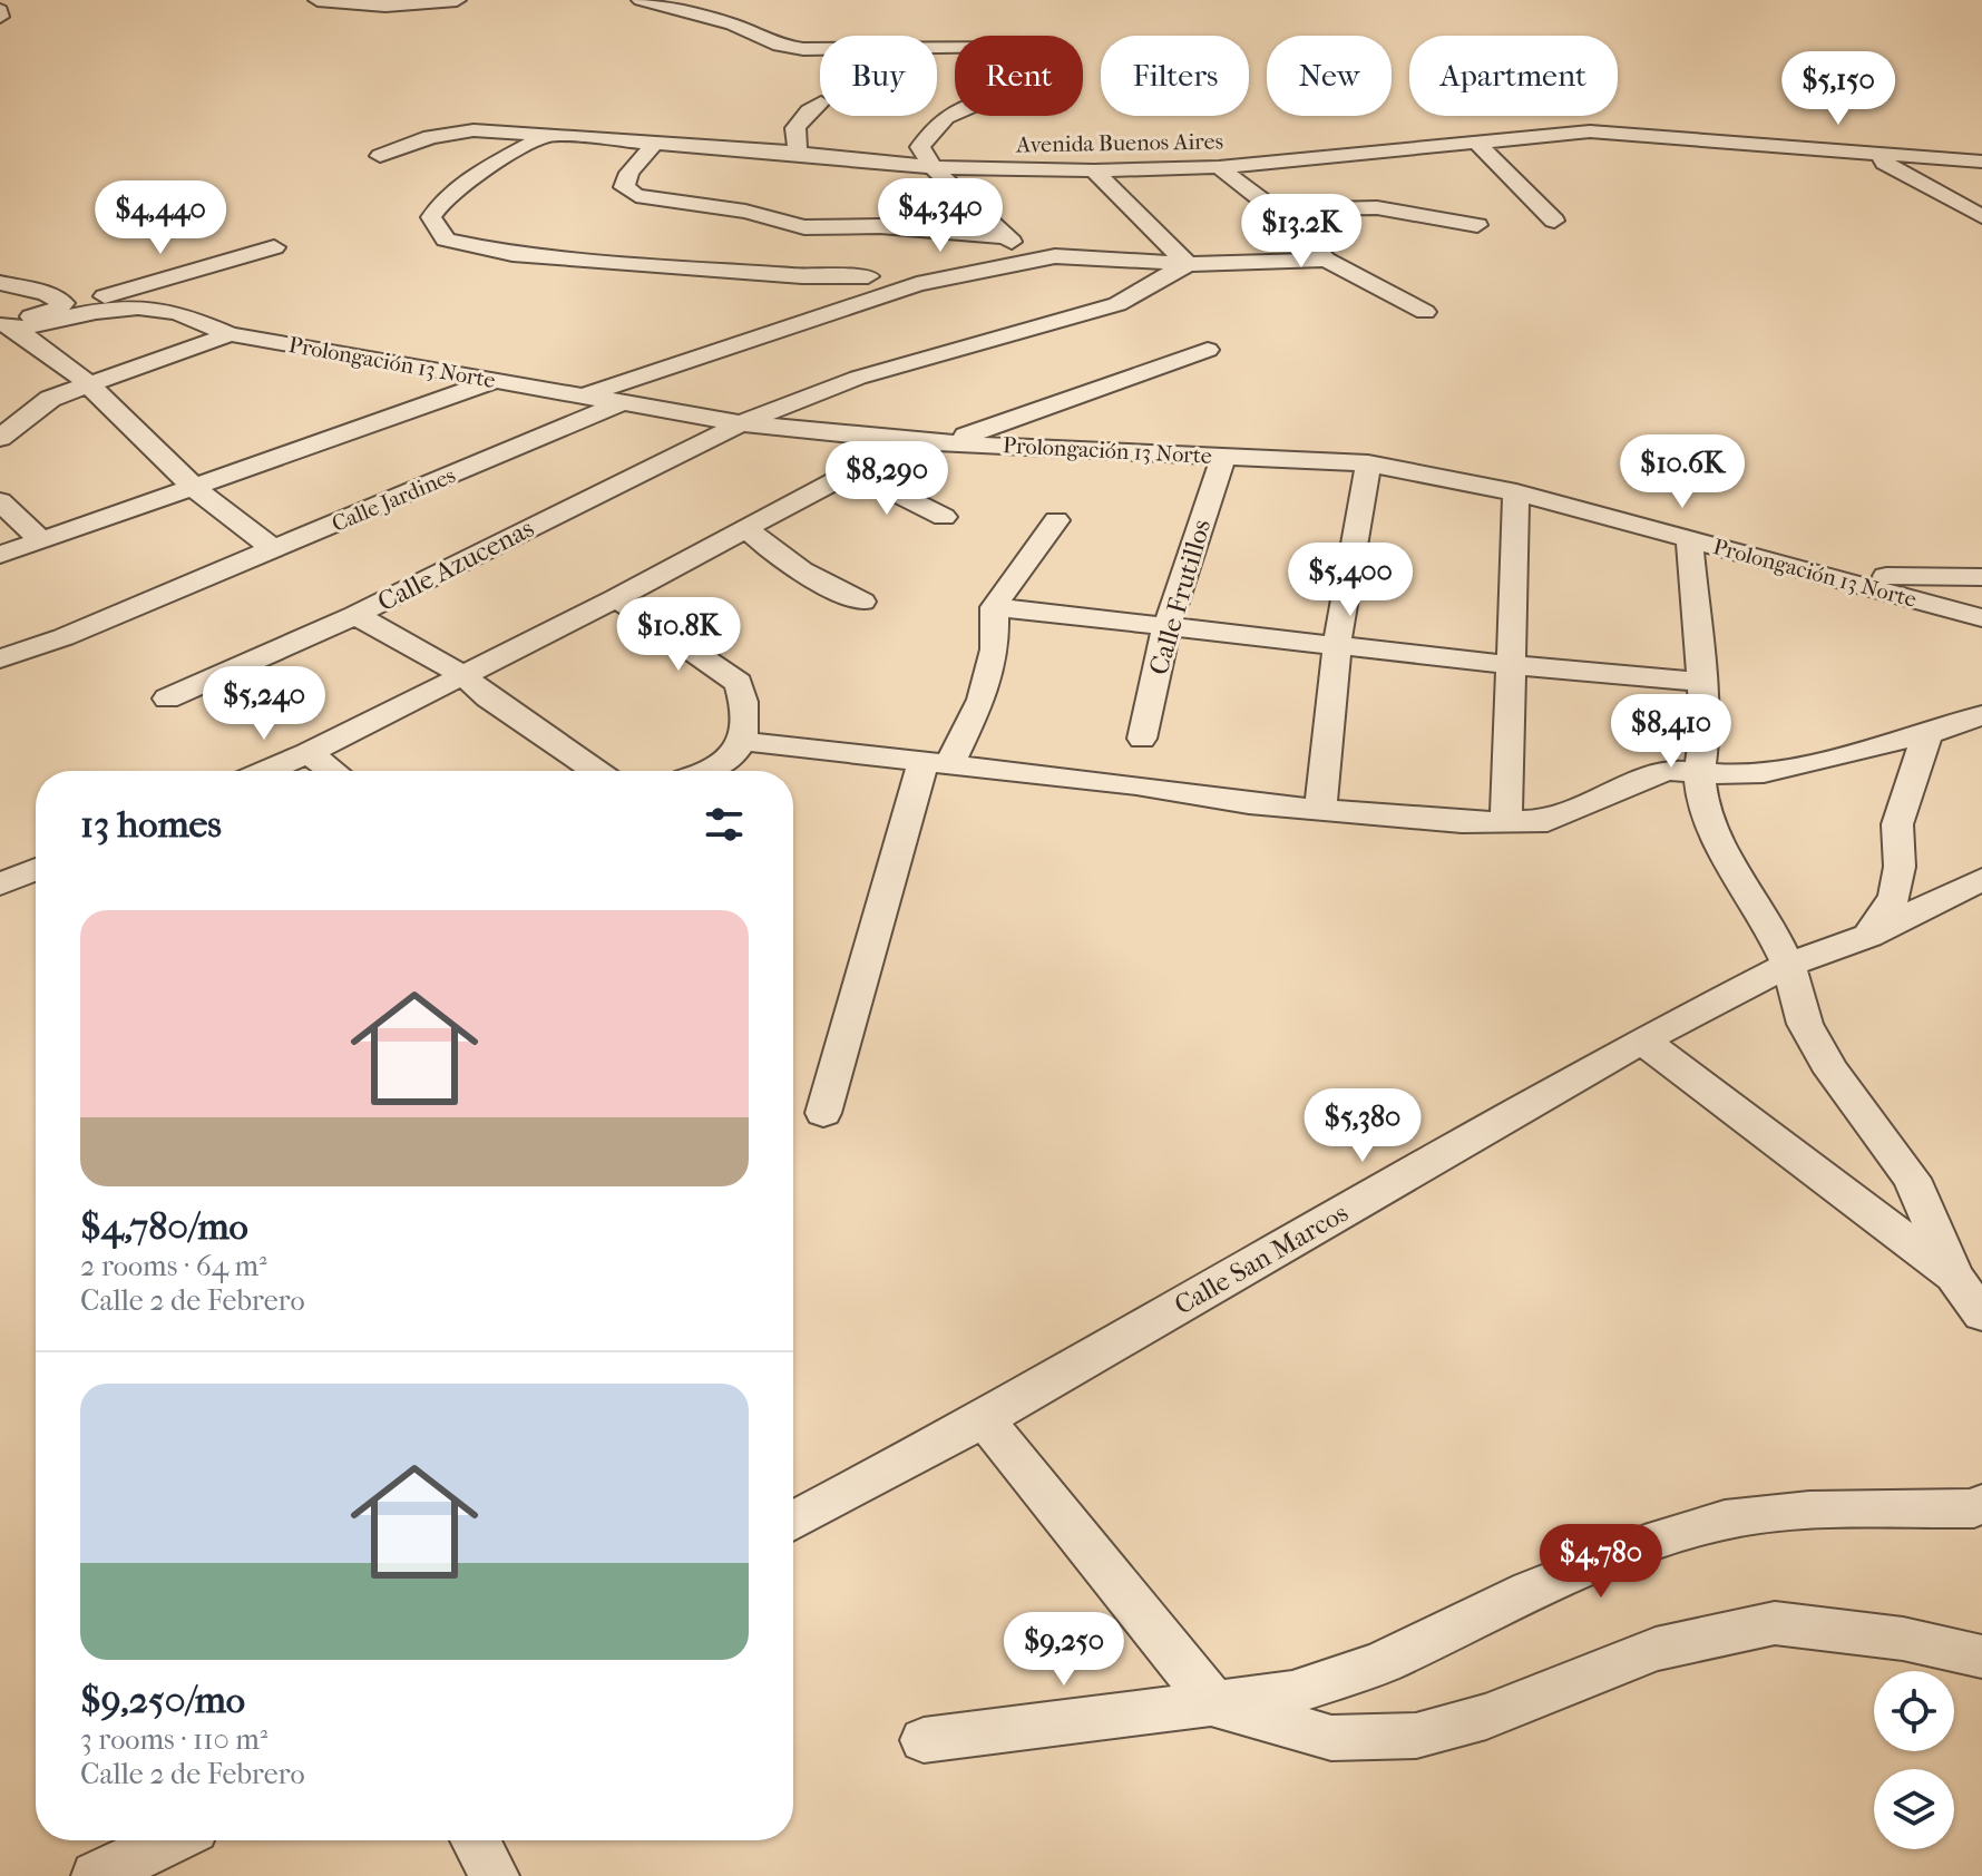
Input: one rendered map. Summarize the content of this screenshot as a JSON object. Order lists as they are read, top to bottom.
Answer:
{
  "streets": {
    "street": [
      "Avenida Buenos Aires",
      "Prolongación 13 Norte",
      "Calle Jardines",
      "Calle Azucenas",
      "Calle Frutillos",
      "Calle San Marcos"
    ]
  },
  "crossings": [
    ["Prolongación 13 Norte", "Calle Jardines"],
    ["Prolongación 13 Norte", "Calle Azucenas"],
    ["Prolongación 13 Norte", "Calle Frutillos"]
  ],
  "page": {
    "chip": [
      "Buy",
      "Rent",
      "Filters",
      "New",
      "Apartment"
    ],
    "price": [
      "$5,150",
      "$4,340",
      "$4,440",
      "$13.2K",
      "$10.6K",
      "$8,290",
      "$5,400",
      "$10.8K",
      "$5,240",
      "$8,410",
      "$5,380",
      "$4,780",
      "$9,250"
    ],
    "heading": "13 homes",
    "list": [
      {
        "name": "$4,780/mo",
        "note": "2 rooms · 64 m² · Calle 2 de Febrero"
      },
      {
        "name": "$9,250/mo",
        "note": "3 rooms · 110 m² · Calle 2 de Febrero"
      }
    ]
  }
}
